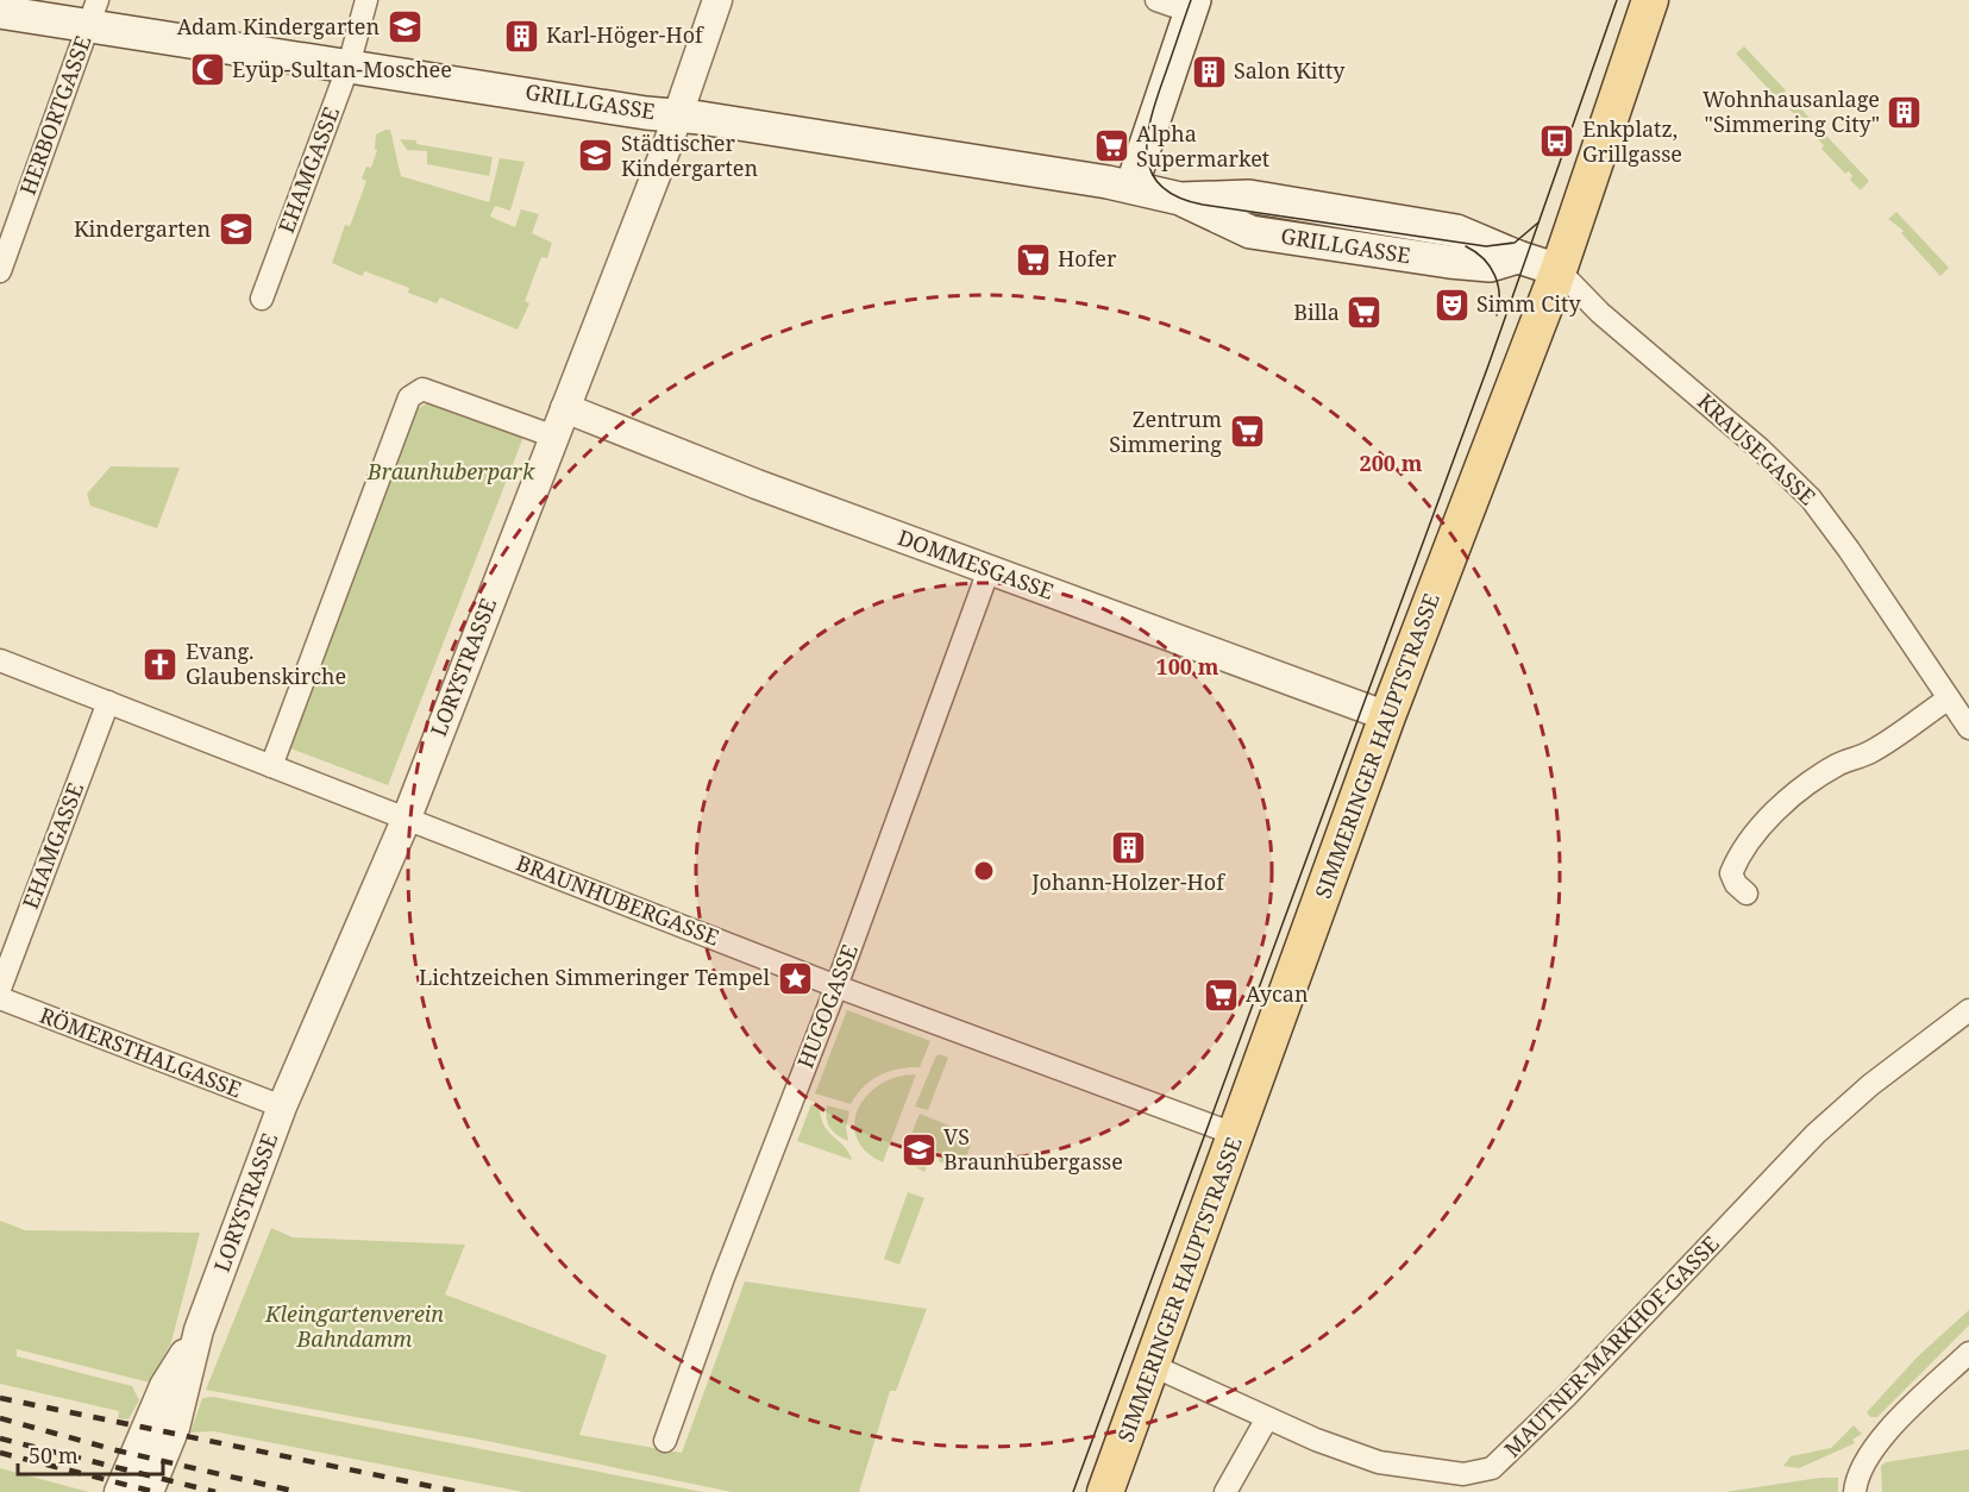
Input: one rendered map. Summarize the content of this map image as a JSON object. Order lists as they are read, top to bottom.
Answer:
{
  "streets": {
    "main road": ["GRILLGASSE", "SIMMERINGER HAUPTSTRASSE"],
    "street": [
      "HERBORTGASSE",
      "EHAMGASSE",
      "KRAUSEGASSE",
      "DOMMESGASSE",
      "LORYSTRASSE",
      "BRAUNHUBERGASSE",
      "HUGOGASSE",
      "RÖMERSTHALGASSE",
      "MAUTNER-MARKHOF-GASSE"
    ]
  },
  "crossings": [
    ["GRILLGASSE", "HERBORTGASSE"],
    ["GRILLGASSE", "EHAMGASSE"],
    ["GRILLGASSE", "KRAUSEGASSE"],
    ["GRILLGASSE", "LORYSTRASSE"],
    ["GRILLGASSE", "SIMMERINGER HAUPTSTRASSE"],
    ["EHAMGASSE", "BRAUNHUBERGASSE"],
    ["KRAUSEGASSE", "SIMMERINGER HAUPTSTRASSE"],
    ["DOMMESGASSE", "LORYSTRASSE"],
    ["DOMMESGASSE", "SIMMERINGER HAUPTSTRASSE"],
    ["DOMMESGASSE", "HUGOGASSE"],
    ["LORYSTRASSE", "BRAUNHUBERGASSE"],
    ["LORYSTRASSE", "RÖMERSTHALGASSE"],
    ["SIMMERINGER HAUPTSTRASSE", "BRAUNHUBERGASSE"],
    ["SIMMERINGER HAUPTSTRASSE", "MAUTNER-MARKHOF-GASSE"],
    ["BRAUNHUBERGASSE", "HUGOGASSE"]
  ],
  "parks": ["Braunhuberpark", "Kleingartenverein Bahndamm"],
  "places": {
    "school or university": [
      "Adam Kindergarten",
      "Städtischer Kindergarten",
      "Kindergarten",
      "VS Braunhubergasse"
    ],
    "building": [
      "Karl-Höger-Hof",
      "Salon Kitty",
      "Wohnhausanlage \"Simmering City\"",
      "Johann-Holzer-Hof"
    ],
    "mosque": ["Eyüp-Sultan-Moschee"],
    "bus stop": ["Enkplatz, Grillgasse"],
    "supermarket": [
      "Alpha Supermarket",
      "Hofer",
      "Billa",
      "Zentrum Simmering",
      "Aycan"
    ],
    "theatre": ["Simm City"],
    "church": ["Evang. Glaubenskirche"],
    "place": ["Lichtzeichen Simmeringer Tempel"]
  },
  "scale_bar": "50 m",
  "rings": ["200 m", "100 m"]
}
